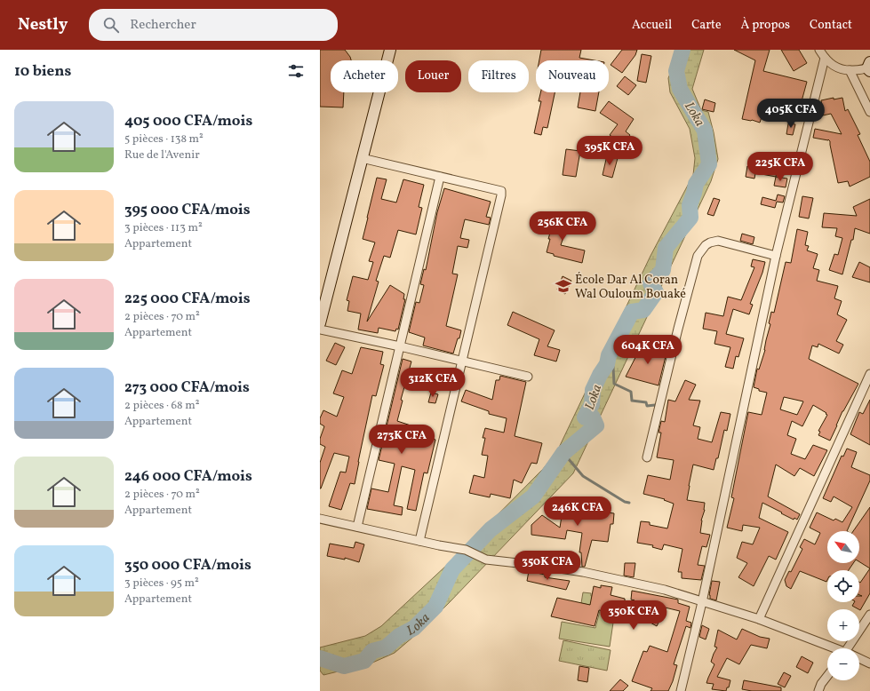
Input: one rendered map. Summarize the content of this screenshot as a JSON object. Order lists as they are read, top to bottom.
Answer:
{
  "water": ["Loka"],
  "places": {
    "school or university": ["École Dar Al Coran Wal Ouloum Bouaké"]
  },
  "north": "top left",
  "page": {
    "header": "Nestly",
    "search": "Rechercher",
    "nav": [
      "Accueil",
      "Carte",
      "À propos",
      "Contact"
    ],
    "heading": "10 biens",
    "chip": [
      "Acheter",
      "Louer",
      "Filtres",
      "Nouveau"
    ],
    "list": [
      {
        "name": "405 000 CFA/mois",
        "note": "5 pièces · 138 m² · Rue de l'Avenir"
      },
      {
        "name": "395 000 CFA/mois",
        "note": "3 pièces · 113 m² · Appartement"
      },
      {
        "name": "225 000 CFA/mois",
        "note": "2 pièces · 70 m² · Appartement"
      },
      {
        "name": "273 000 CFA/mois",
        "note": "2 pièces · 68 m² · Appartement"
      },
      {
        "name": "246 000 CFA/mois",
        "note": "2 pièces · 70 m² · Appartement"
      },
      {
        "name": "350 000 CFA/mois",
        "note": "3 pièces · 95 m² · Appartement"
      }
    ],
    "price": [
      "405K CFA",
      "395K CFA",
      "225K CFA",
      "256K CFA",
      "604K CFA",
      "312K CFA",
      "273K CFA",
      "246K CFA",
      "350K CFA",
      "350K CFA"
    ],
    "map_buttons": ["+", "−"]
  }
}
